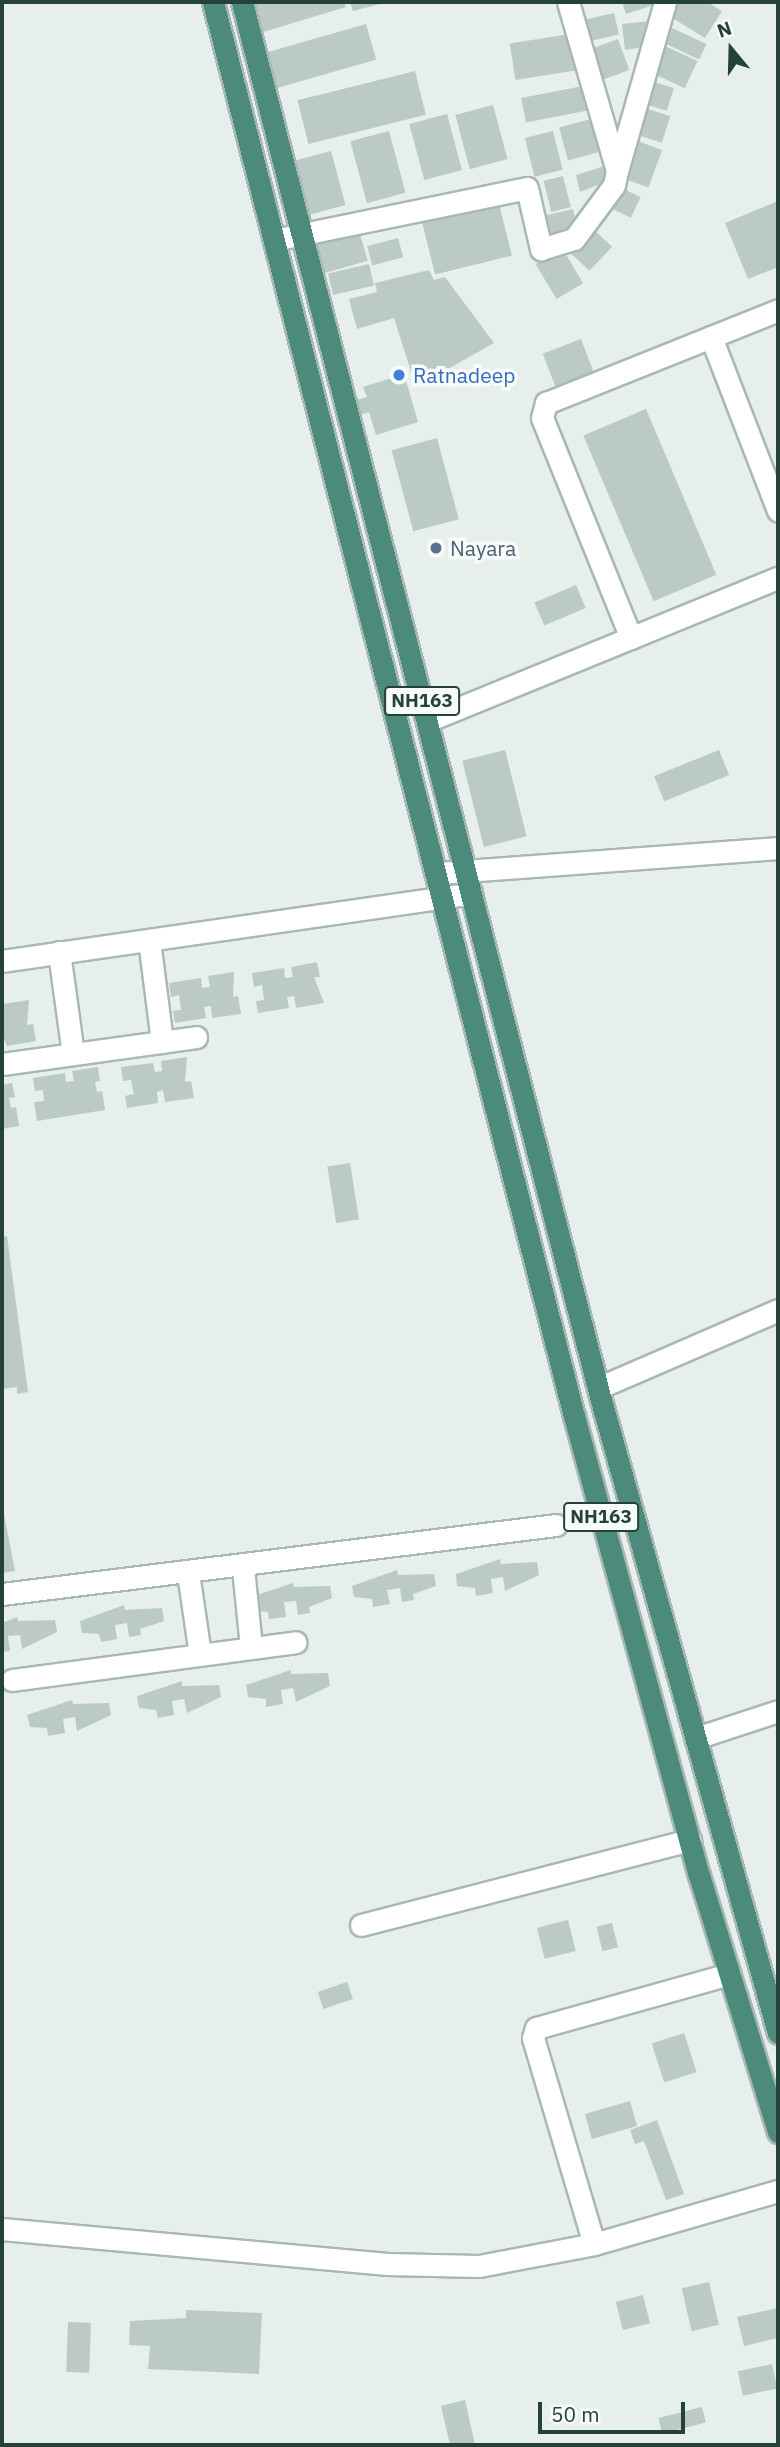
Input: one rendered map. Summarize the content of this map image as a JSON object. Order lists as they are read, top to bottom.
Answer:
{
  "streets": {
    "highway": ["NH163"]
  },
  "places": ["Ratnadeep", "Nayara"],
  "scale_bar": "50 m",
  "north": "top"
}
